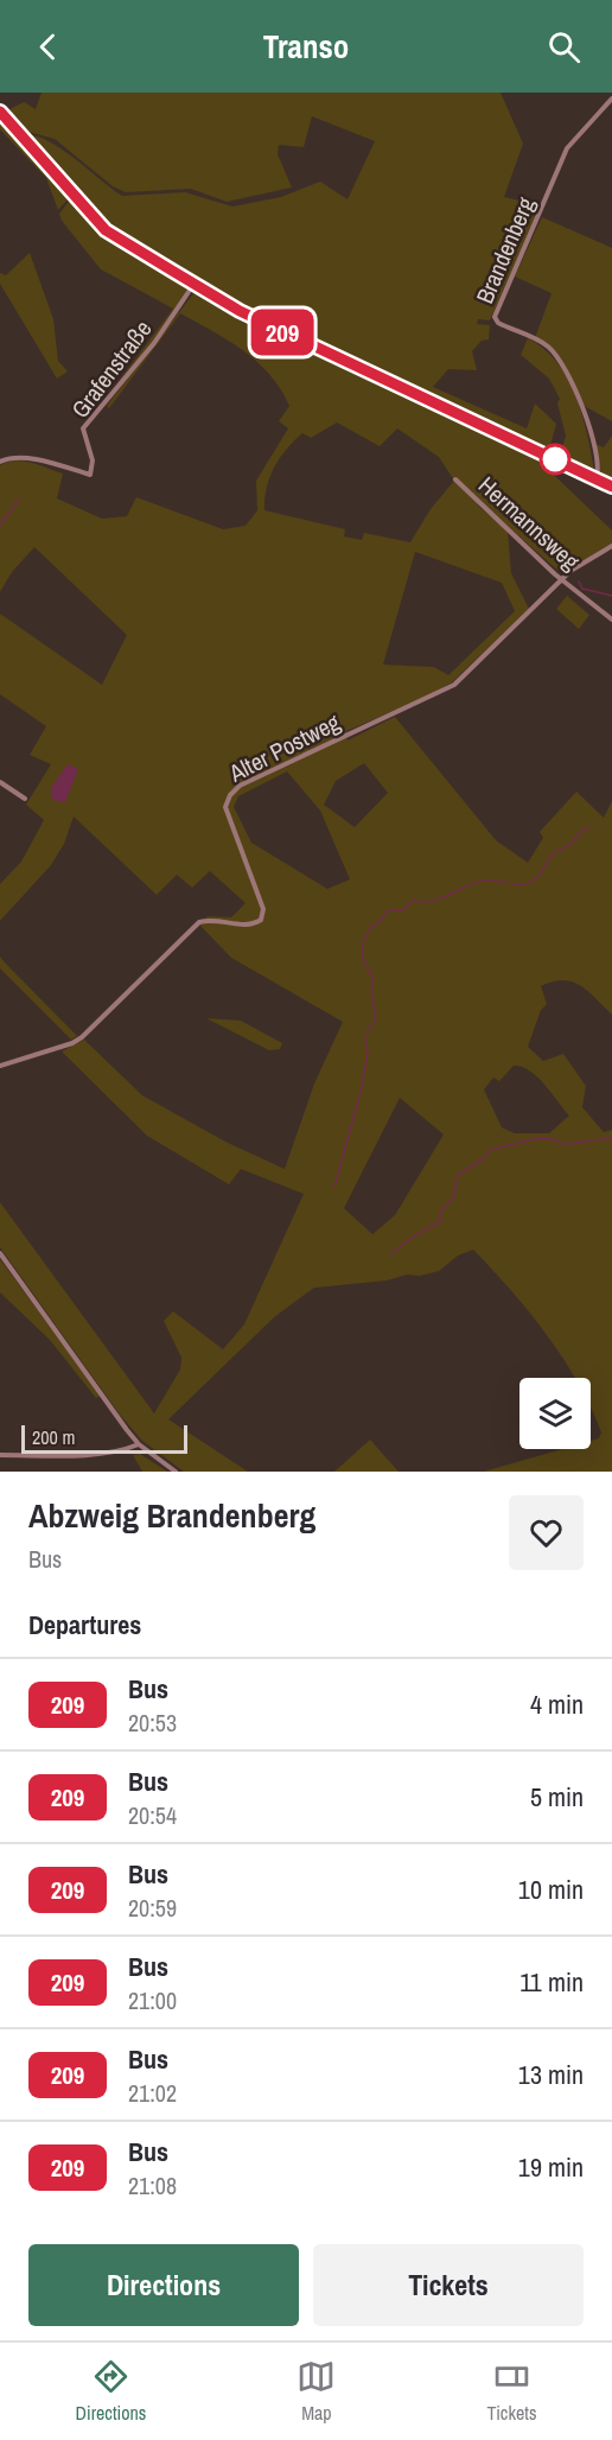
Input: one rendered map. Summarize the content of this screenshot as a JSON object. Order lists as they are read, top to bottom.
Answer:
{
  "streets": {
    "street": [
      "Brandenberg",
      "Grafenstraße",
      "Hermannsweg",
      "Alter Postweg"
    ]
  },
  "crossings": [
    ["Hermannsweg", "Alter Postweg"]
  ],
  "lines": ["bus line 209"],
  "scale_bar": "200 m",
  "page": {
    "header": "Transo",
    "on_map": "209",
    "scale": "200 m",
    "heading": [
      ["Abzweig Brandenberg", "Bus"],
      "Departures"
    ],
    "list": [
      {
        "mark": "209",
        "name": "Bus",
        "note": "20:53",
        "value": "4 min"
      },
      {
        "mark": "209",
        "name": "Bus",
        "note": "20:54",
        "value": "5 min"
      },
      {
        "mark": "209",
        "name": "Bus",
        "note": "20:59",
        "value": "10 min"
      },
      {
        "mark": "209",
        "name": "Bus",
        "note": "21:00",
        "value": "11 min"
      },
      {
        "mark": "209",
        "name": "Bus",
        "note": "21:02",
        "value": "13 min"
      },
      {
        "mark": "209",
        "name": "Bus",
        "note": "21:08",
        "value": "19 min"
      }
    ],
    "buttons": ["Directions", "Tickets"],
    "tabs": ["Directions", "Map", "Tickets"]
  }
}
